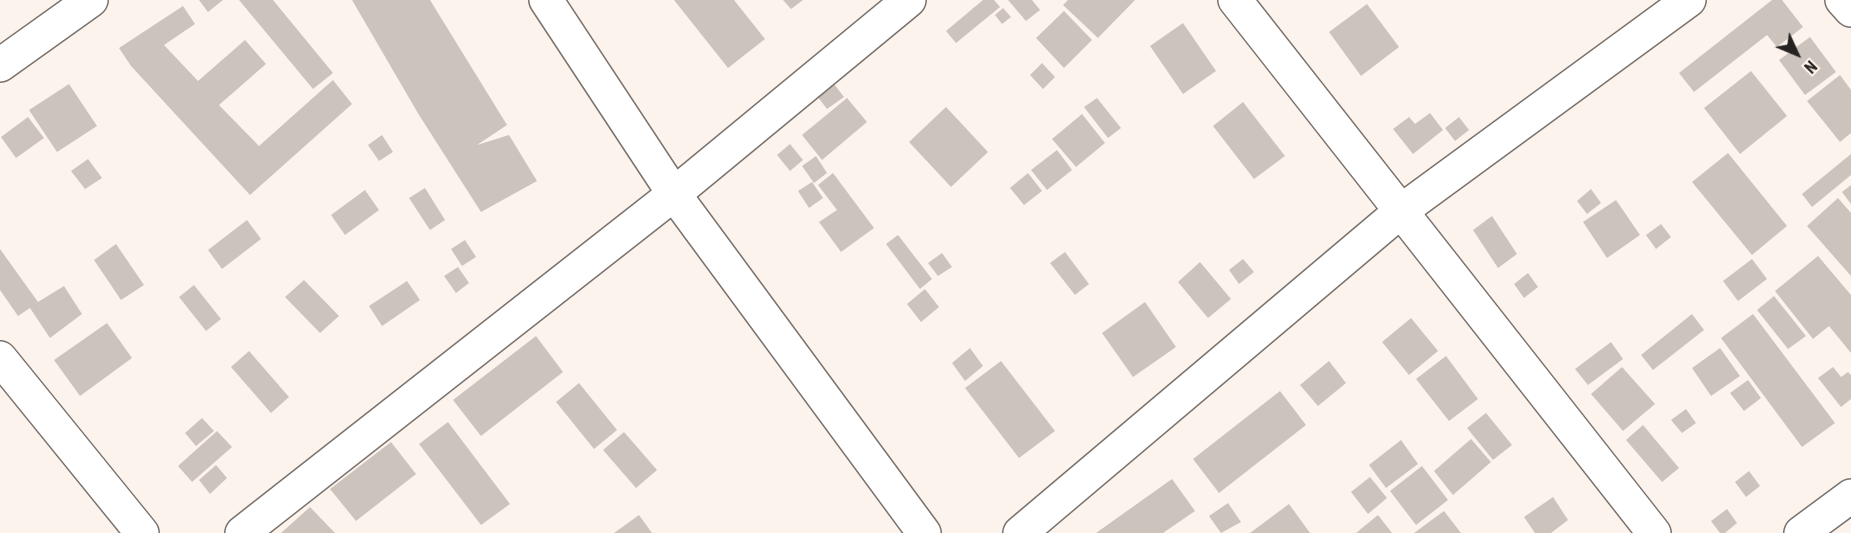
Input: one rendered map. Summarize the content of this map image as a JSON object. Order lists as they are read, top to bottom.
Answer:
{
  "north": "bottom right"
}
